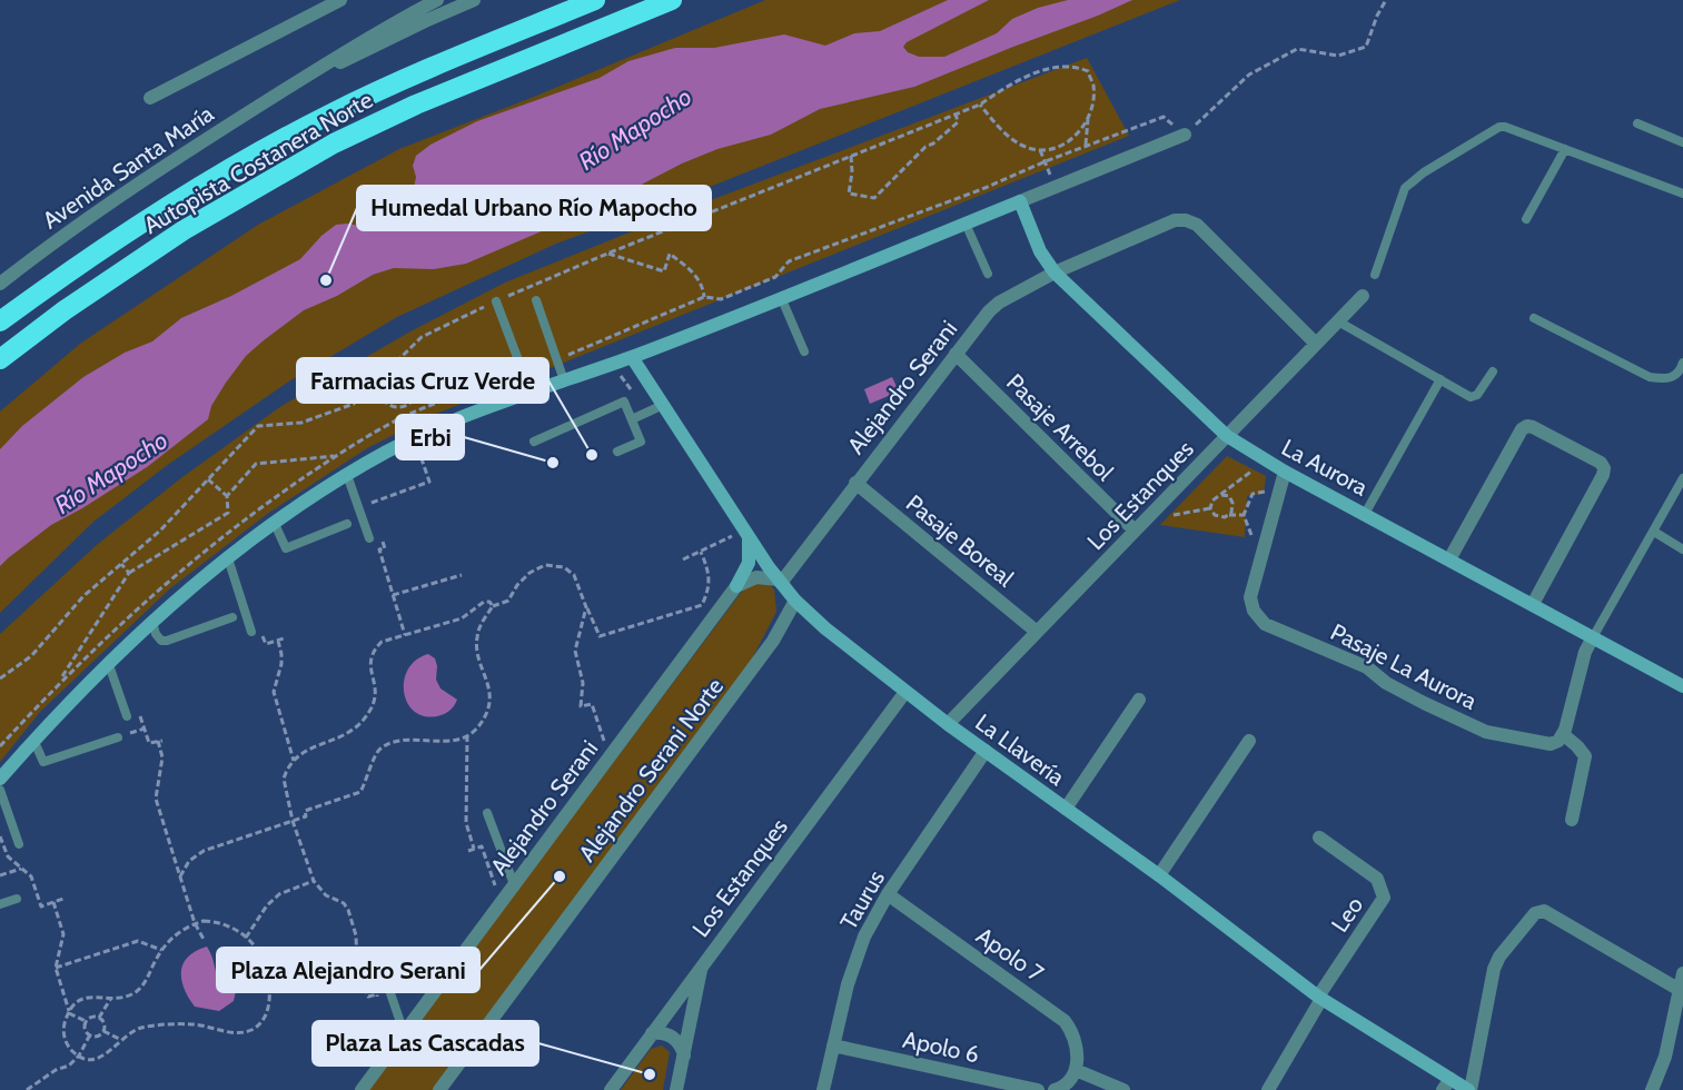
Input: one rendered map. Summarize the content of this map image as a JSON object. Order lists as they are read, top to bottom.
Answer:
{
  "streets": {
    "highway": ["Autopista Costanera Norte"],
    "street": [
      "Avenida Santa María",
      "Alejandro Serani",
      "Pasaje Arrebol",
      "La Aurora",
      "Los Estanques",
      "Pasaje Boreal",
      "Pasaje La Aurora",
      "La Llavería",
      "Alejandro Serani Norte",
      "Taurus",
      "Leo",
      "Apolo 7",
      "Apolo 6"
    ]
  },
  "crossings": [
    ["Alejandro Serani", "Pasaje Arrebol"],
    ["Alejandro Serani", "La Aurora"],
    ["Alejandro Serani", "Los Estanques"],
    ["Alejandro Serani", "Pasaje Boreal"],
    ["Alejandro Serani", "La Llavería"],
    ["Pasaje Arrebol", "Los Estanques"],
    ["La Aurora", "Los Estanques"],
    ["La Aurora", "Pasaje La Aurora"],
    ["Los Estanques", "Pasaje Boreal"],
    ["Los Estanques", "La Llavería"],
    ["La Llavería", "Alejandro Serani Norte"],
    ["La Llavería", "Taurus"],
    ["La Llavería", "Leo"],
    ["Taurus", "Apolo 7"],
    ["Taurus", "Apolo 6"]
  ],
  "water": ["Río Mapocho"],
  "places": [
    "Humedal Urbano Río Mapocho",
    "Farmacias Cruz Verde",
    "Erbi",
    "Plaza Alejandro Serani",
    "Plaza Las Cascadas"
  ]
}
